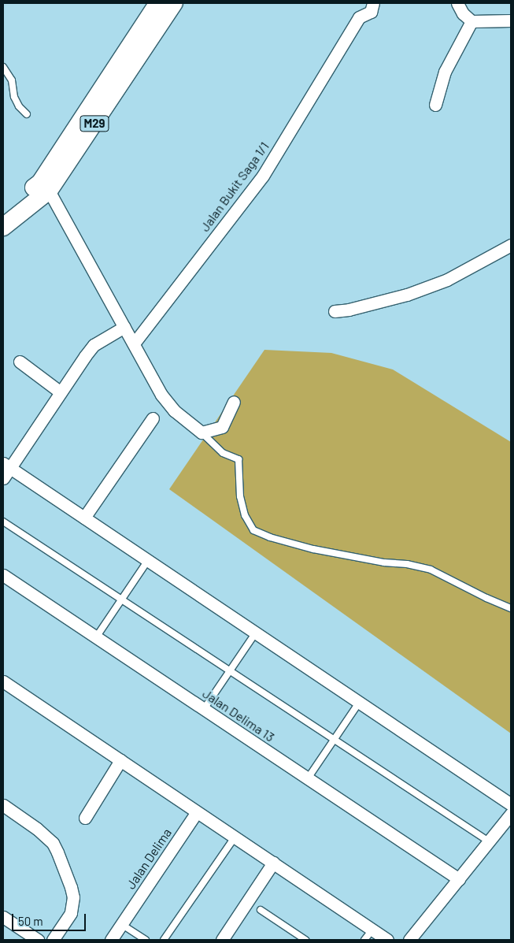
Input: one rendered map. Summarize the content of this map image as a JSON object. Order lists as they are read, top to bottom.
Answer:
{
  "streets": {
    "main road": ["M29"],
    "street": ["Jalan Bukit Saga 1/1", "Jalan Delima 13", "Jalan Delima"]
  },
  "scale_bar": "50 m"
}
